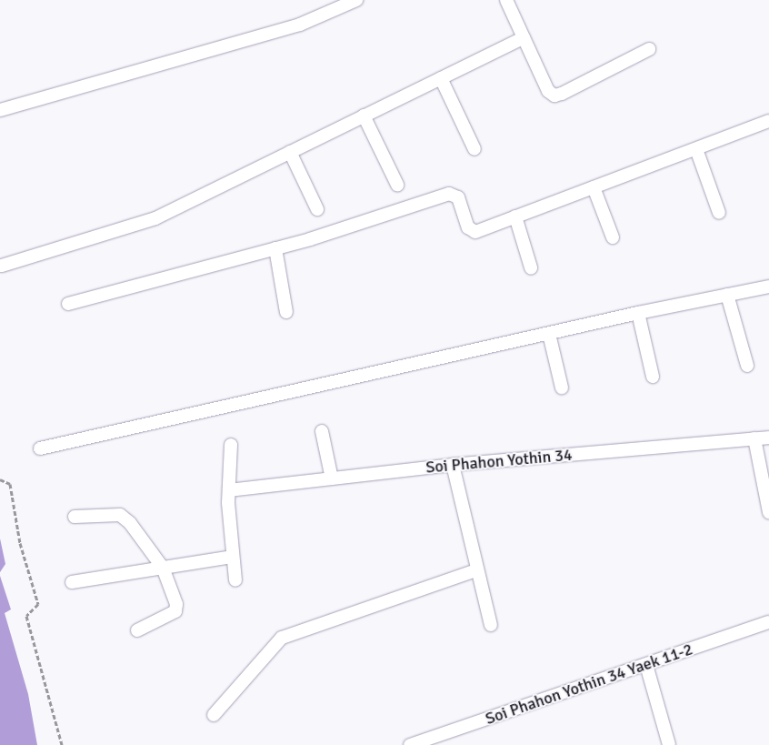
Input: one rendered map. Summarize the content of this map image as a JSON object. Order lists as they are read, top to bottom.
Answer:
{
  "streets": {
    "street": ["Soi Phahon Yothin 34", "Soi Phahon Yothin 34 Yaek 11-2"]
  }
}
